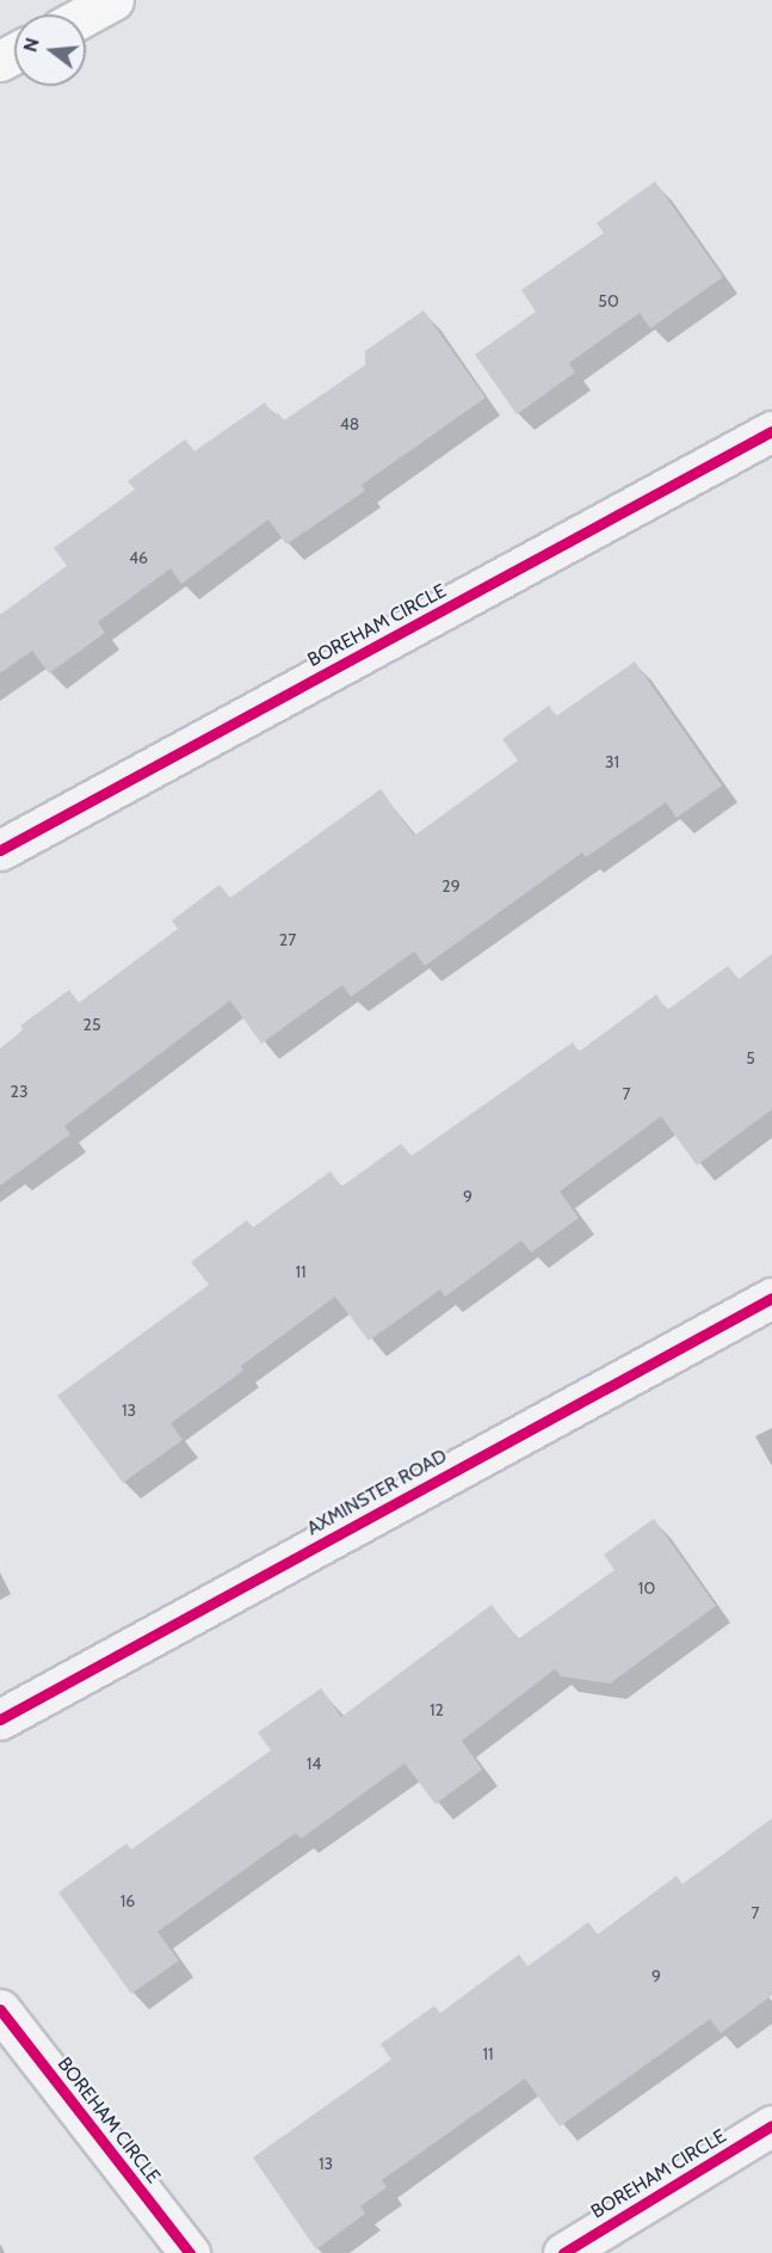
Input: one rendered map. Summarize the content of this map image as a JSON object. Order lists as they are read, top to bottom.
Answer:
{
  "streets": {
    "street": ["BOREHAM CIRCLE", "AXMINSTER ROAD"]
  },
  "house_numbers": [
    "50",
    "48",
    "46",
    "31",
    "29",
    "27",
    "25",
    "5",
    "23",
    "7",
    "9",
    "11",
    "13",
    "10",
    "12",
    "14",
    "16",
    "7",
    "9",
    "11",
    "13"
  ],
  "north": "left"
}
